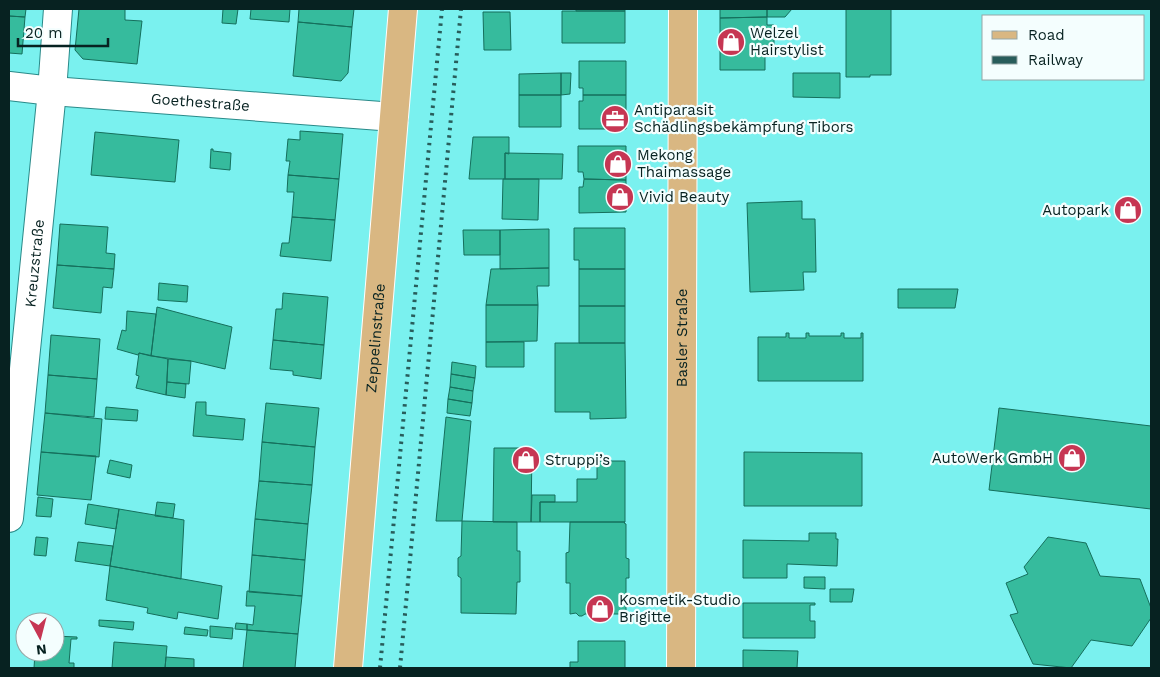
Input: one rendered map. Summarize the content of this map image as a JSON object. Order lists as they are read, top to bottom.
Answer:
{
  "streets": {
    "main road": ["Zeppelinstraße", "Basler Straße"],
    "street": ["Goethestraße", "Kreuzstraße"]
  },
  "crossings": [
    ["Goethestraße", "Kreuzstraße"],
    ["Goethestraße", "Zeppelinstraße"]
  ],
  "places": {
    "shop": [
      "Welzel Hairstylist",
      "Mekong Thaimassage",
      "Vivid Beauty",
      "Autopark",
      "AutoWerk GmbH",
      "Struppi’s",
      "Kosmetik-Studio Brigitte"
    ],
    "office": ["Antiparasit Schädlingsbekämpfung Tibors"]
  },
  "legend": ["Road", "Railway"],
  "scale_bar": "20 m",
  "north": "bottom"
}
